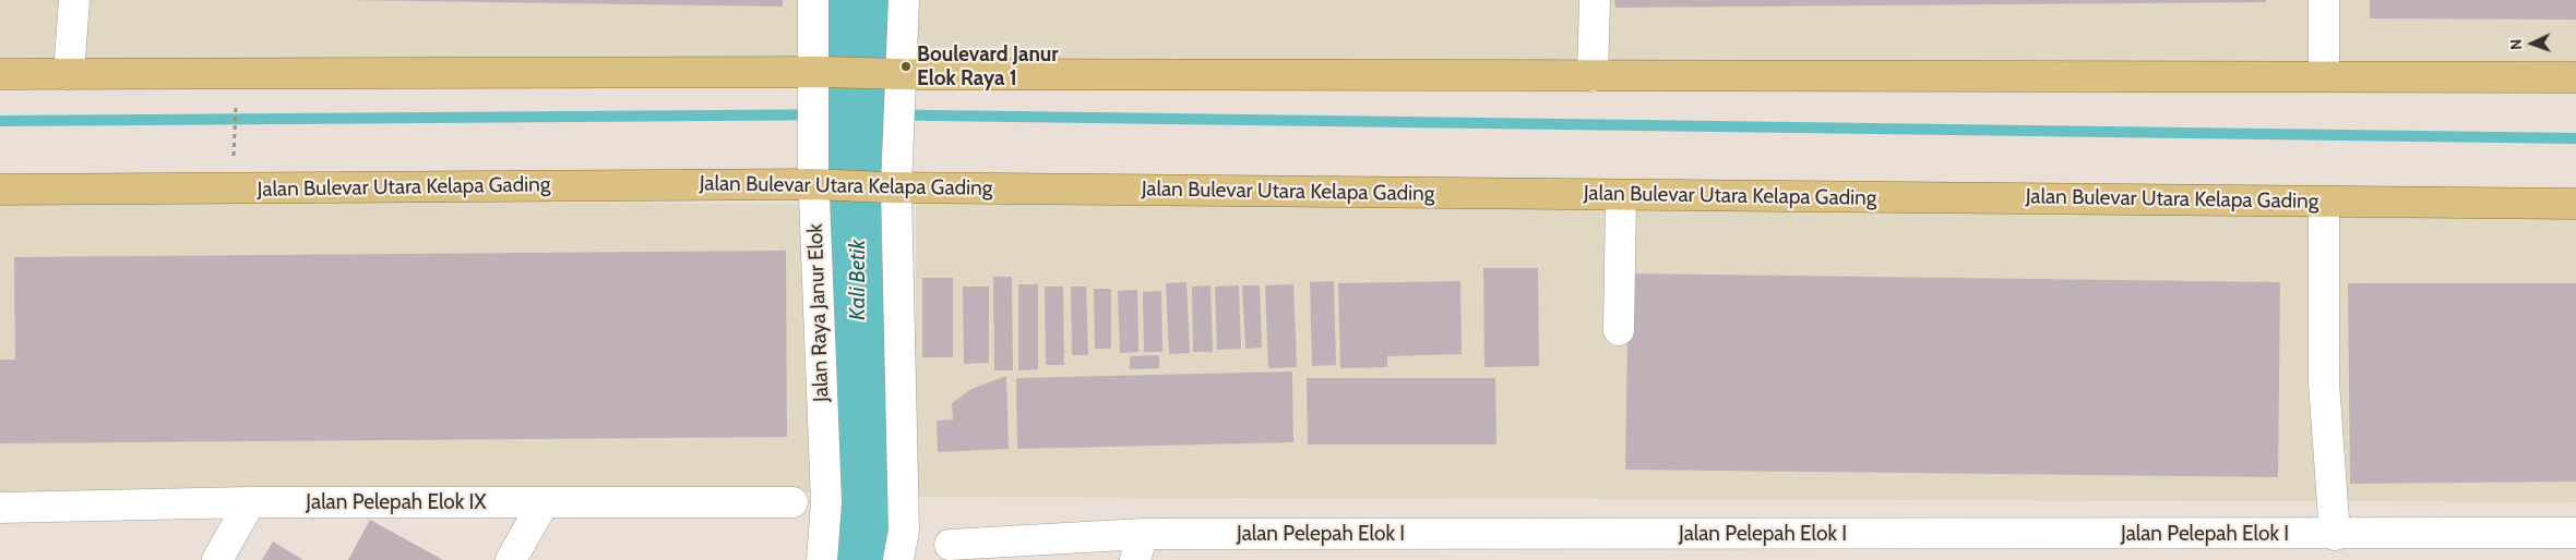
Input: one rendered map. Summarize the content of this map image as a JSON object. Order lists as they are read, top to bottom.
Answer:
{
  "streets": {
    "main road": ["Jalan Bulevar Utara Kelapa Gading"],
    "street": ["Jalan Raya Janur Elok", "Jalan Pelepah Elok IX", "Jalan Pelepah Elok I"]
  },
  "crossings": [
    ["Jalan Bulevar Utara Kelapa Gading", "Jalan Raya Janur Elok"]
  ],
  "water": ["Kali Betik"],
  "places": ["Boulevard Janur Elok Raya 1"],
  "north": "left"
}
